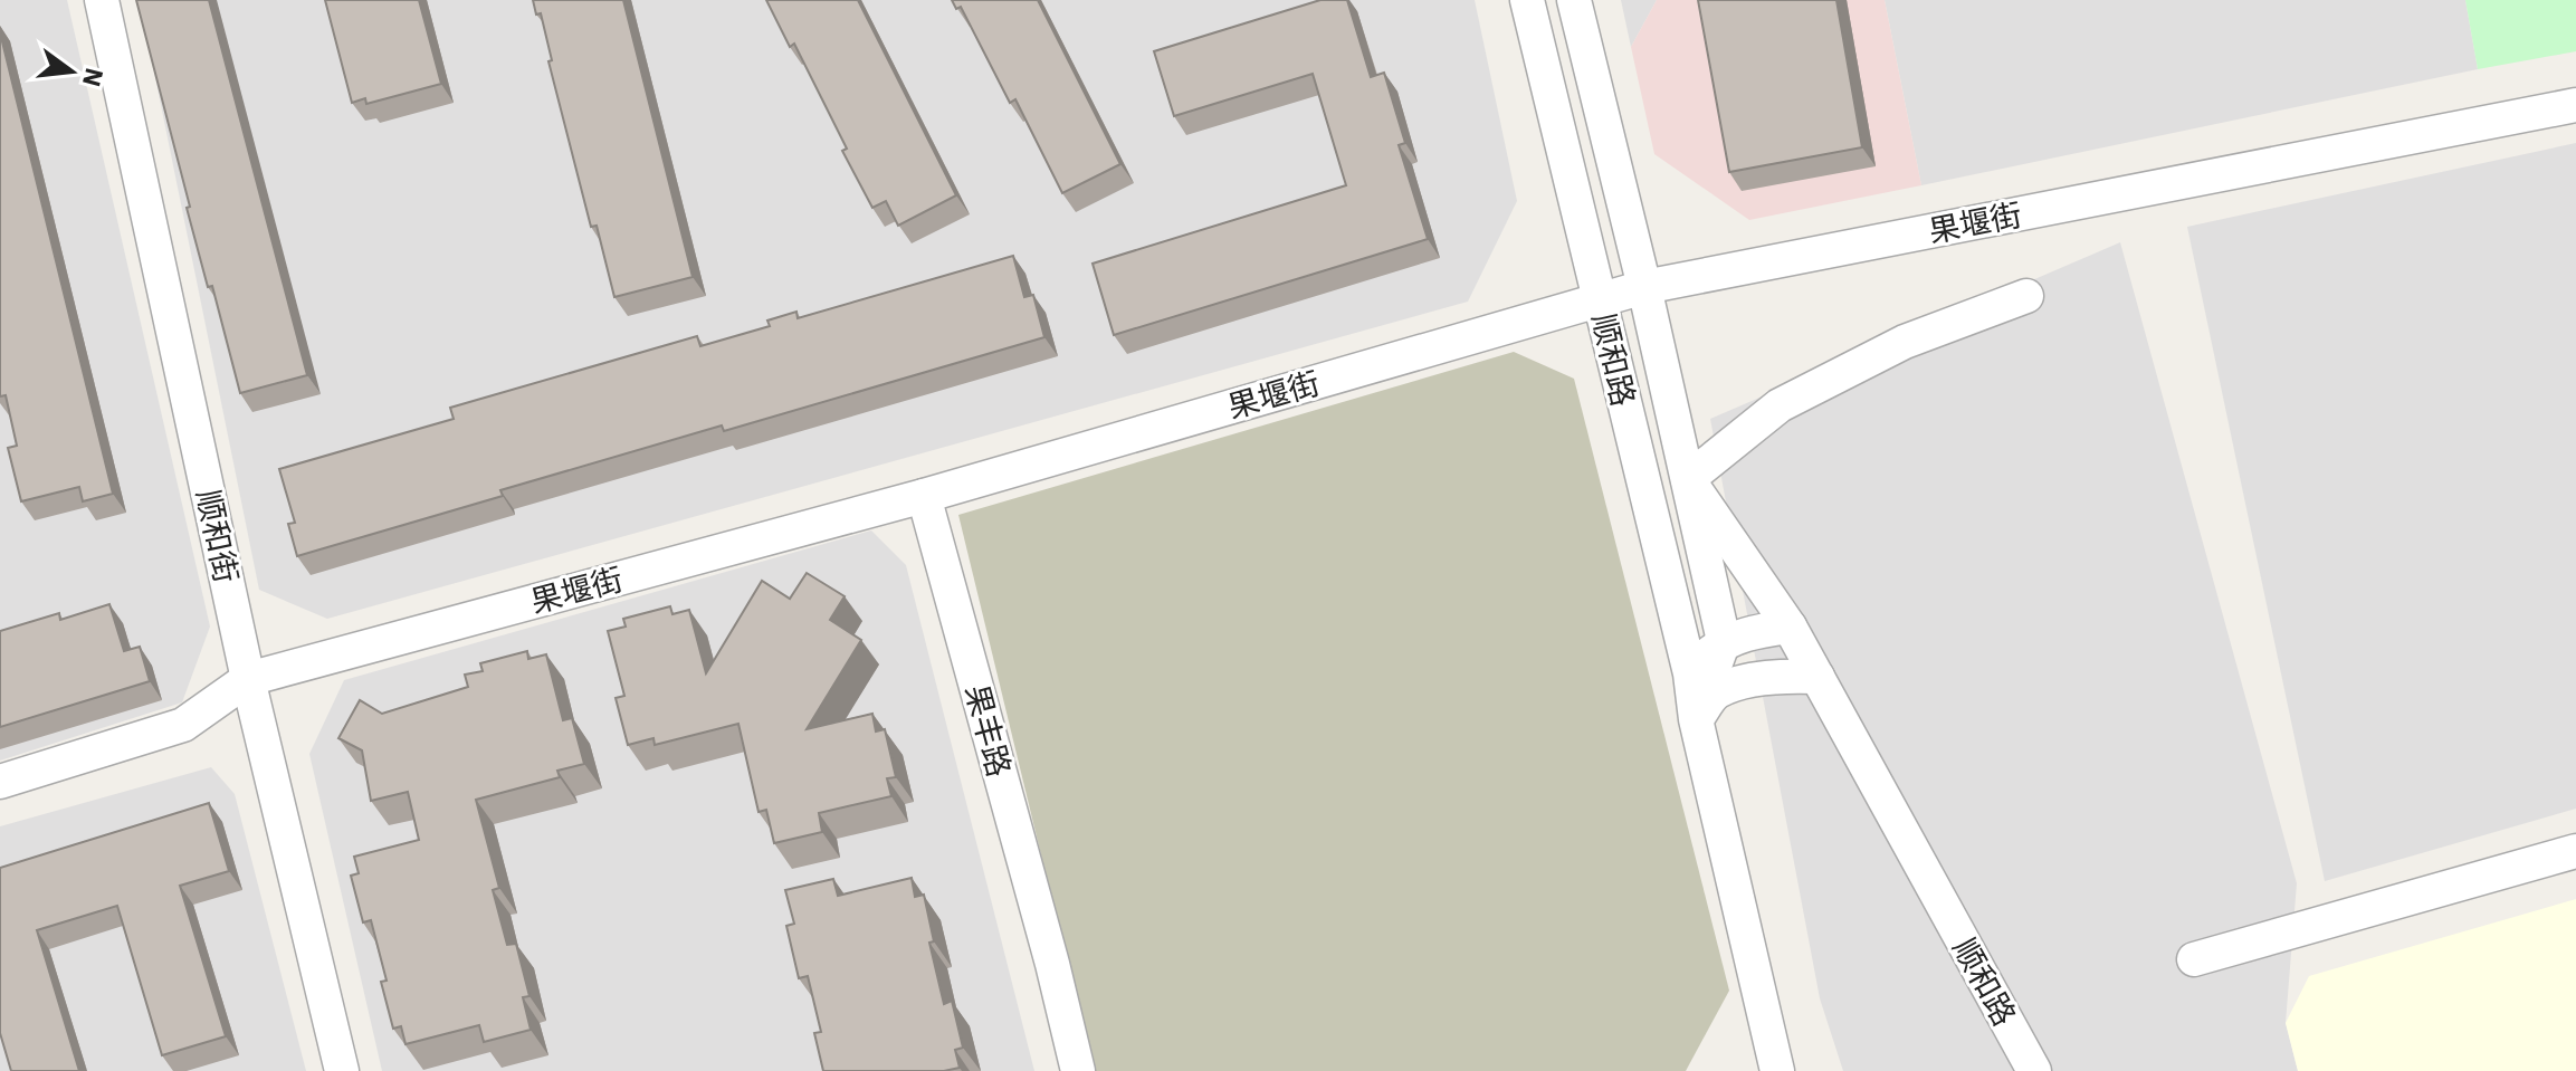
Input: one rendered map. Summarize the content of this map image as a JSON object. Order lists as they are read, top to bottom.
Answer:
{
  "streets": {
    "street": [
      "果堰街",
      "顺和路",
      "顺和街",
      "果丰路"
    ]
  },
  "crossings": [
    ["果堰街", "顺和路"],
    ["果堰街", "顺和街"],
    ["果堰街", "果丰路"]
  ],
  "north": "right"
}
